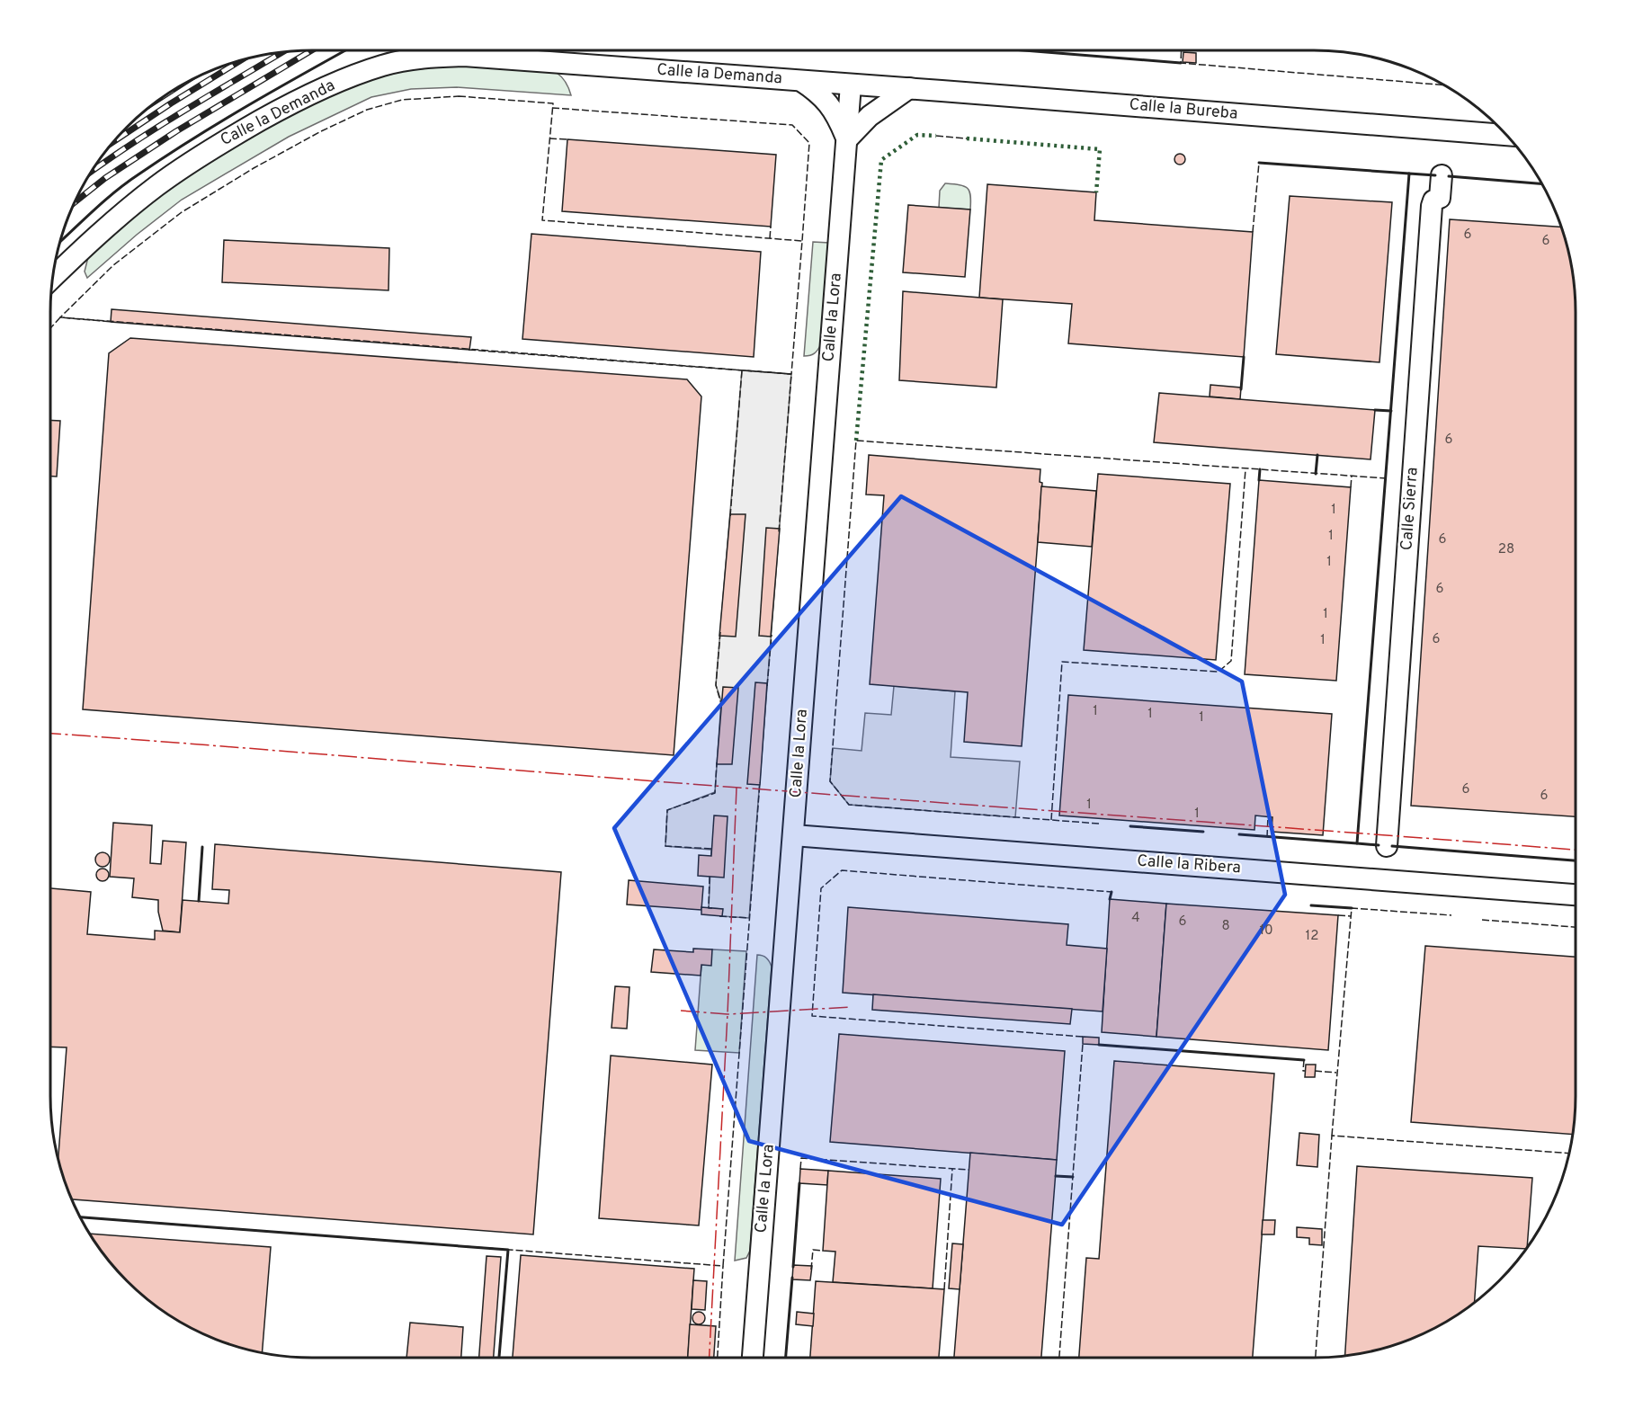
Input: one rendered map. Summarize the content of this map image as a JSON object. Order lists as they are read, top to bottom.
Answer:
{
  "streets": {
    "street": [
      "Calle la Demanda",
      "Calle la Bureba",
      "Calle la Lora",
      "Calle Sierra",
      "Calle la Ribera"
    ]
  },
  "crossings": [
    ["Calle la Demanda", "Calle la Bureba"],
    ["Calle la Demanda", "Calle la Lora"],
    ["Calle la Bureba", "Calle la Lora"],
    ["Calle la Lora", "Calle la Ribera"]
  ],
  "house_numbers": [
    "6",
    "6",
    "6",
    "1",
    "1",
    "6",
    "28",
    "1",
    "6",
    "1",
    "6",
    "1",
    "1",
    "1",
    "1",
    "6",
    "6",
    "1",
    "1",
    "4",
    "6",
    "8",
    "10",
    "12"
  ]
}
